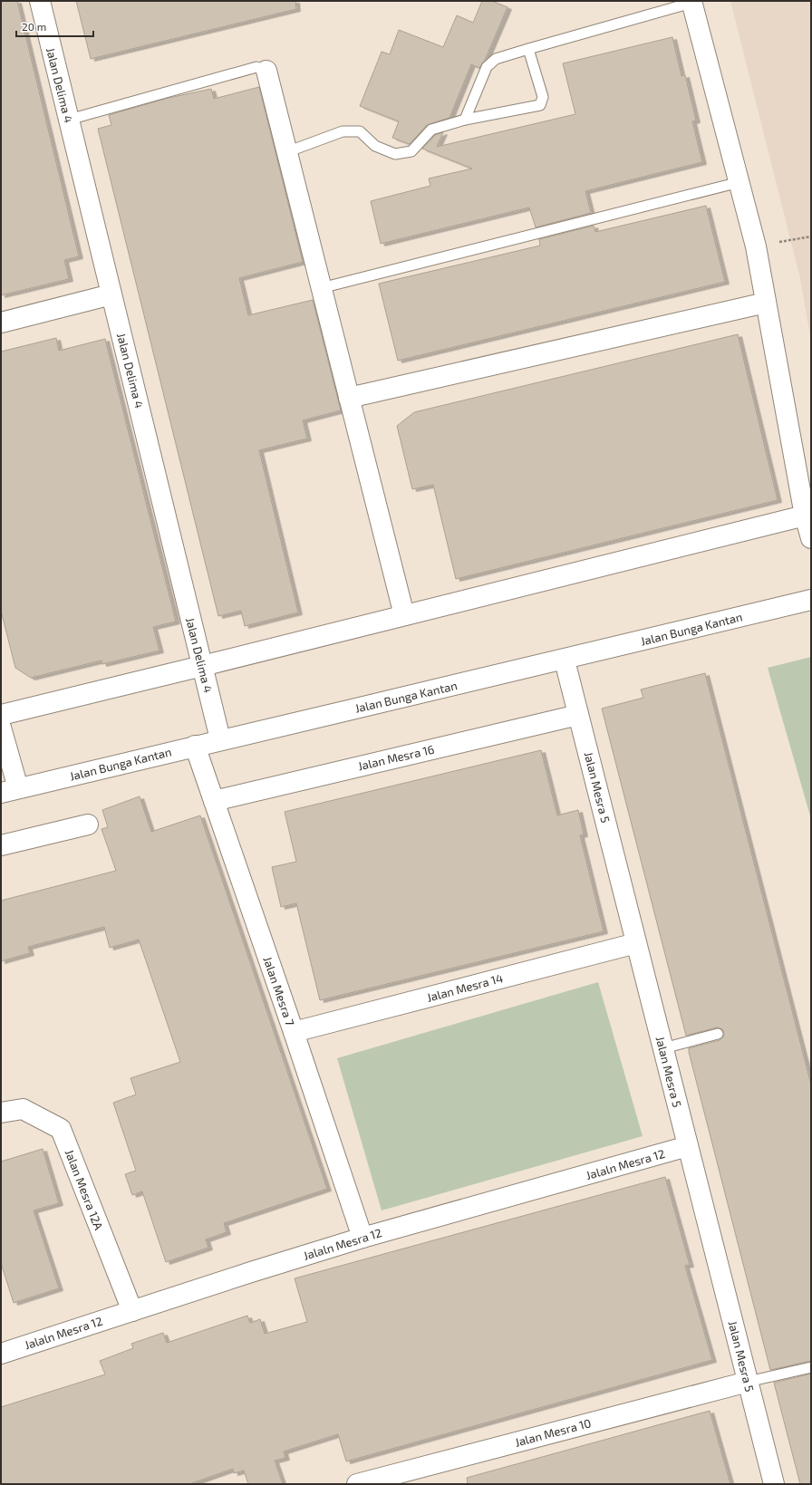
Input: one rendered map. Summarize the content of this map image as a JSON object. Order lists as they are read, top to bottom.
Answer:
{
  "streets": {
    "street": [
      "Jalan Delima 4",
      "Jalan Bunga Kantan",
      "Jalan Mesra 16",
      "Jalan Mesra 5",
      "Jalan Mesra 14",
      "Jalan Mesra 7",
      "Jalaln Mesra 12",
      "Jalan Mesra 12A",
      "Jalan Mesra 10"
    ]
  },
  "crossings": [
    ["Jalan Delima 4", "Jalan Bunga Kantan"],
    ["Jalan Bunga Kantan", "Jalan Mesra 5"],
    ["Jalan Bunga Kantan", "Jalan Mesra 7"],
    ["Jalan Mesra 16", "Jalan Mesra 5"],
    ["Jalan Mesra 16", "Jalan Mesra 7"],
    ["Jalan Mesra 5", "Jalan Mesra 14"],
    ["Jalan Mesra 5", "Jalaln Mesra 12"],
    ["Jalan Mesra 5", "Jalan Mesra 10"],
    ["Jalan Mesra 14", "Jalan Mesra 7"],
    ["Jalan Mesra 7", "Jalaln Mesra 12"],
    ["Jalaln Mesra 12", "Jalan Mesra 12A"]
  ],
  "scale_bar": "20 m"
}
